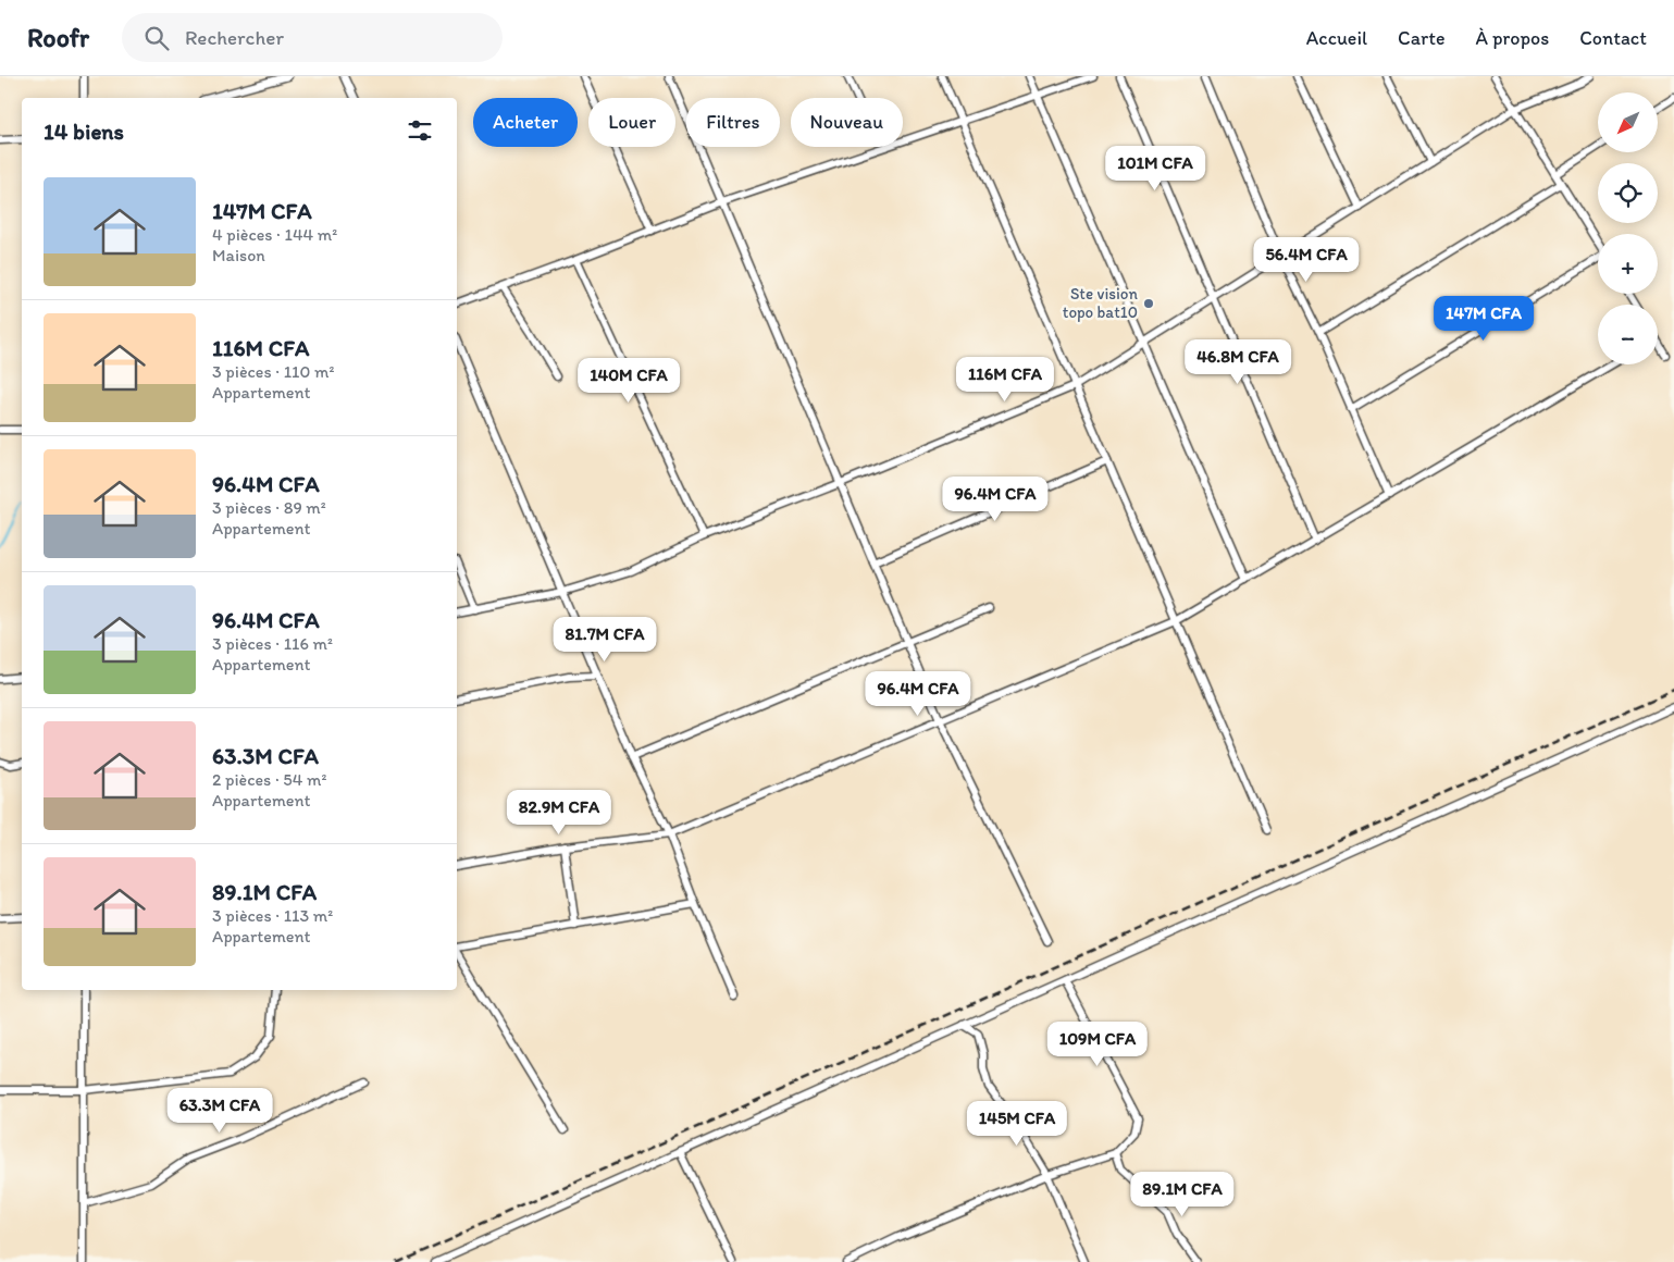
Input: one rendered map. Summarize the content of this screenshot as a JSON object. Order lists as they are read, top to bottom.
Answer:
{
  "places": ["Ste vision topo bat10"],
  "north": "bottom left",
  "page": {
    "header": "Roofr",
    "search": "Rechercher",
    "nav": [
      "Accueil",
      "Carte",
      "À propos",
      "Contact"
    ],
    "map_buttons": ["+", "−"],
    "chip": [
      "Acheter",
      "Louer",
      "Filtres",
      "Nouveau"
    ],
    "heading": "14 biens",
    "price": [
      "101M CFA",
      "56.4M CFA",
      "147M CFA",
      "46.8M CFA",
      "116M CFA",
      "140M CFA",
      "96.4M CFA",
      "81.7M CFA",
      "96.4M CFA",
      "82.9M CFA",
      "109M CFA",
      "63.3M CFA",
      "145M CFA",
      "89.1M CFA"
    ],
    "list": [
      {
        "name": "147M CFA",
        "note": "4 pièces · 144 m² · Maison"
      },
      {
        "name": "116M CFA",
        "note": "3 pièces · 110 m² · Appartement"
      },
      {
        "name": "96.4M CFA",
        "note": "3 pièces · 89 m² · Appartement"
      },
      {
        "name": "96.4M CFA",
        "note": "3 pièces · 116 m² · Appartement"
      },
      {
        "name": "63.3M CFA",
        "note": "2 pièces · 54 m² · Appartement"
      },
      {
        "name": "89.1M CFA",
        "note": "3 pièces · 113 m² · Appartement"
      }
    ]
  }
}
